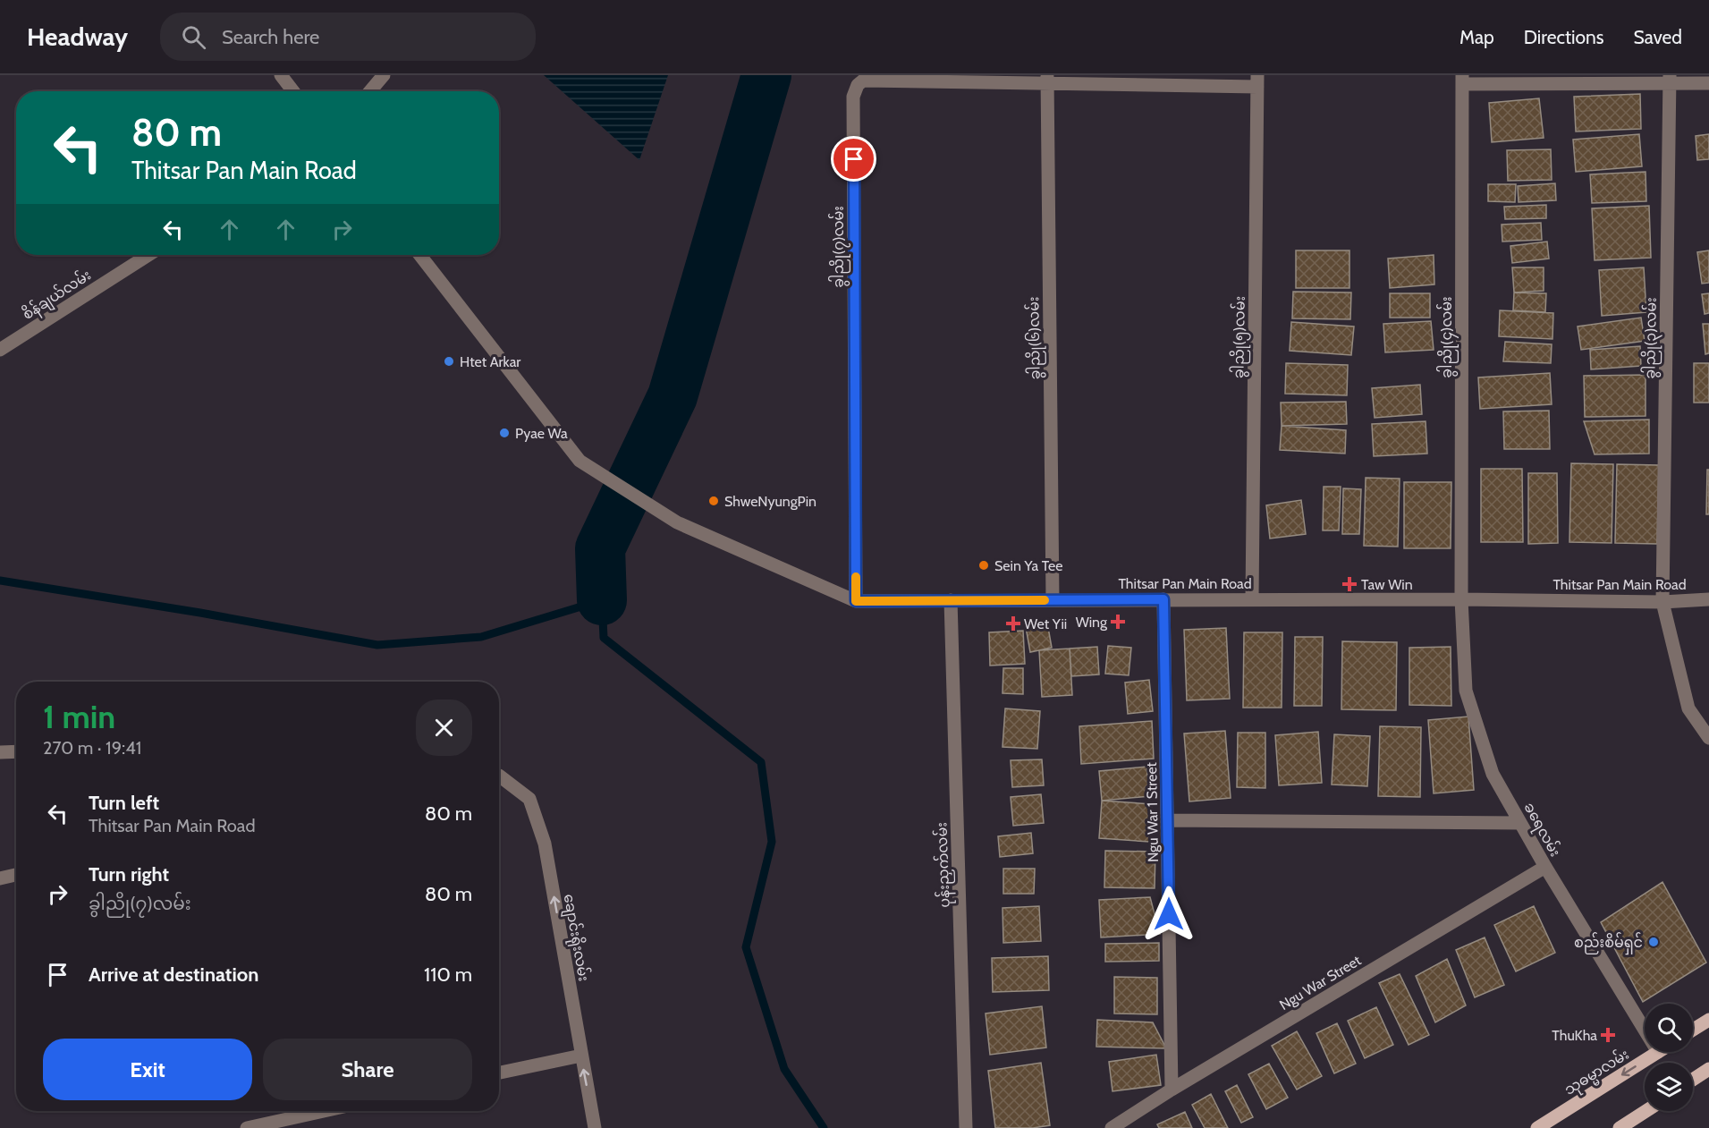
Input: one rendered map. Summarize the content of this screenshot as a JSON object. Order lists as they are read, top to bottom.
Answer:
{
  "streets": {
    "main road": ["သုဓမ္မာလမ်း"],
    "street": [
      "ခွါညို(၇)လမ်း",
      "စိန်ချယ်လမ်း",
      "ခွါညို(၅)လမ်း",
      "ခွါညို(၄)လမ်း",
      "ခွါညို(၆)လမ်း",
      "ခွါညို(၃)လမ်း",
      "Thitsar Pan Main Road",
      "Ngu War 1 Street",
      "ခရေလမ်း",
      "ပုန်းညှက်လမ်း",
      "ချောင်းရိုးလမ်း",
      "Ngu War Street"
    ]
  },
  "crossings": [
    ["ခွါညို(၇)လမ်း", "ခွါညို(၆)လမ်း"],
    ["ခွါညို(၇)လမ်း", "Thitsar Pan Main Road"],
    ["ခွါညို(၅)လမ်း", "Thitsar Pan Main Road"],
    ["ခွါညို(၄)လမ်း", "Thitsar Pan Main Road"],
    ["ခွါညို(၄)လမ်း", "ခရေလမ်း"],
    ["ခွါညို(၆)လမ်း", "Thitsar Pan Main Road"],
    ["ခွါညို(၃)လမ်း", "Thitsar Pan Main Road"],
    ["Thitsar Pan Main Road", "Ngu War 1 Street"],
    ["Thitsar Pan Main Road", "ခရေလမ်း"],
    ["Thitsar Pan Main Road", "ပုန်းညှက်လမ်း"],
    ["Ngu War 1 Street", "Ngu War Street"],
    ["ခရေလမ်း", "Ngu War Street"]
  ],
  "one_way": ["ချောင်းရိုးလမ်း", "သုဓမ္မာလမ်း"],
  "places": {
    "other": [
      "Htet Arkar",
      "Pyae Wa",
      "ShweNyungPin",
      "Sein Ya Tee",
      "စည်းစိမ်ရှင်"
    ],
    "health": [
      "Taw Win",
      "Wing",
      "Wet Yii",
      "ThuKha"
    ]
  },
  "page": {
    "header": "Headway",
    "search": "Search here",
    "nav": ["Map", "Directions", "Saved"],
    "turn": ["80 m", "Thitsar Pan Main Road"],
    "heading": ["1 min", "270 m · 19:41"],
    "list": [
      {
        "name": "Turn left",
        "note": "Thitsar Pan Main Road",
        "value": "80 m"
      },
      {
        "name": "Turn right",
        "note": "ခွါညို(၇)လမ်း",
        "value": "80 m"
      },
      {
        "name": "Arrive at destination",
        "value": "110 m"
      }
    ],
    "buttons": ["Exit", "Share"]
  }
}
